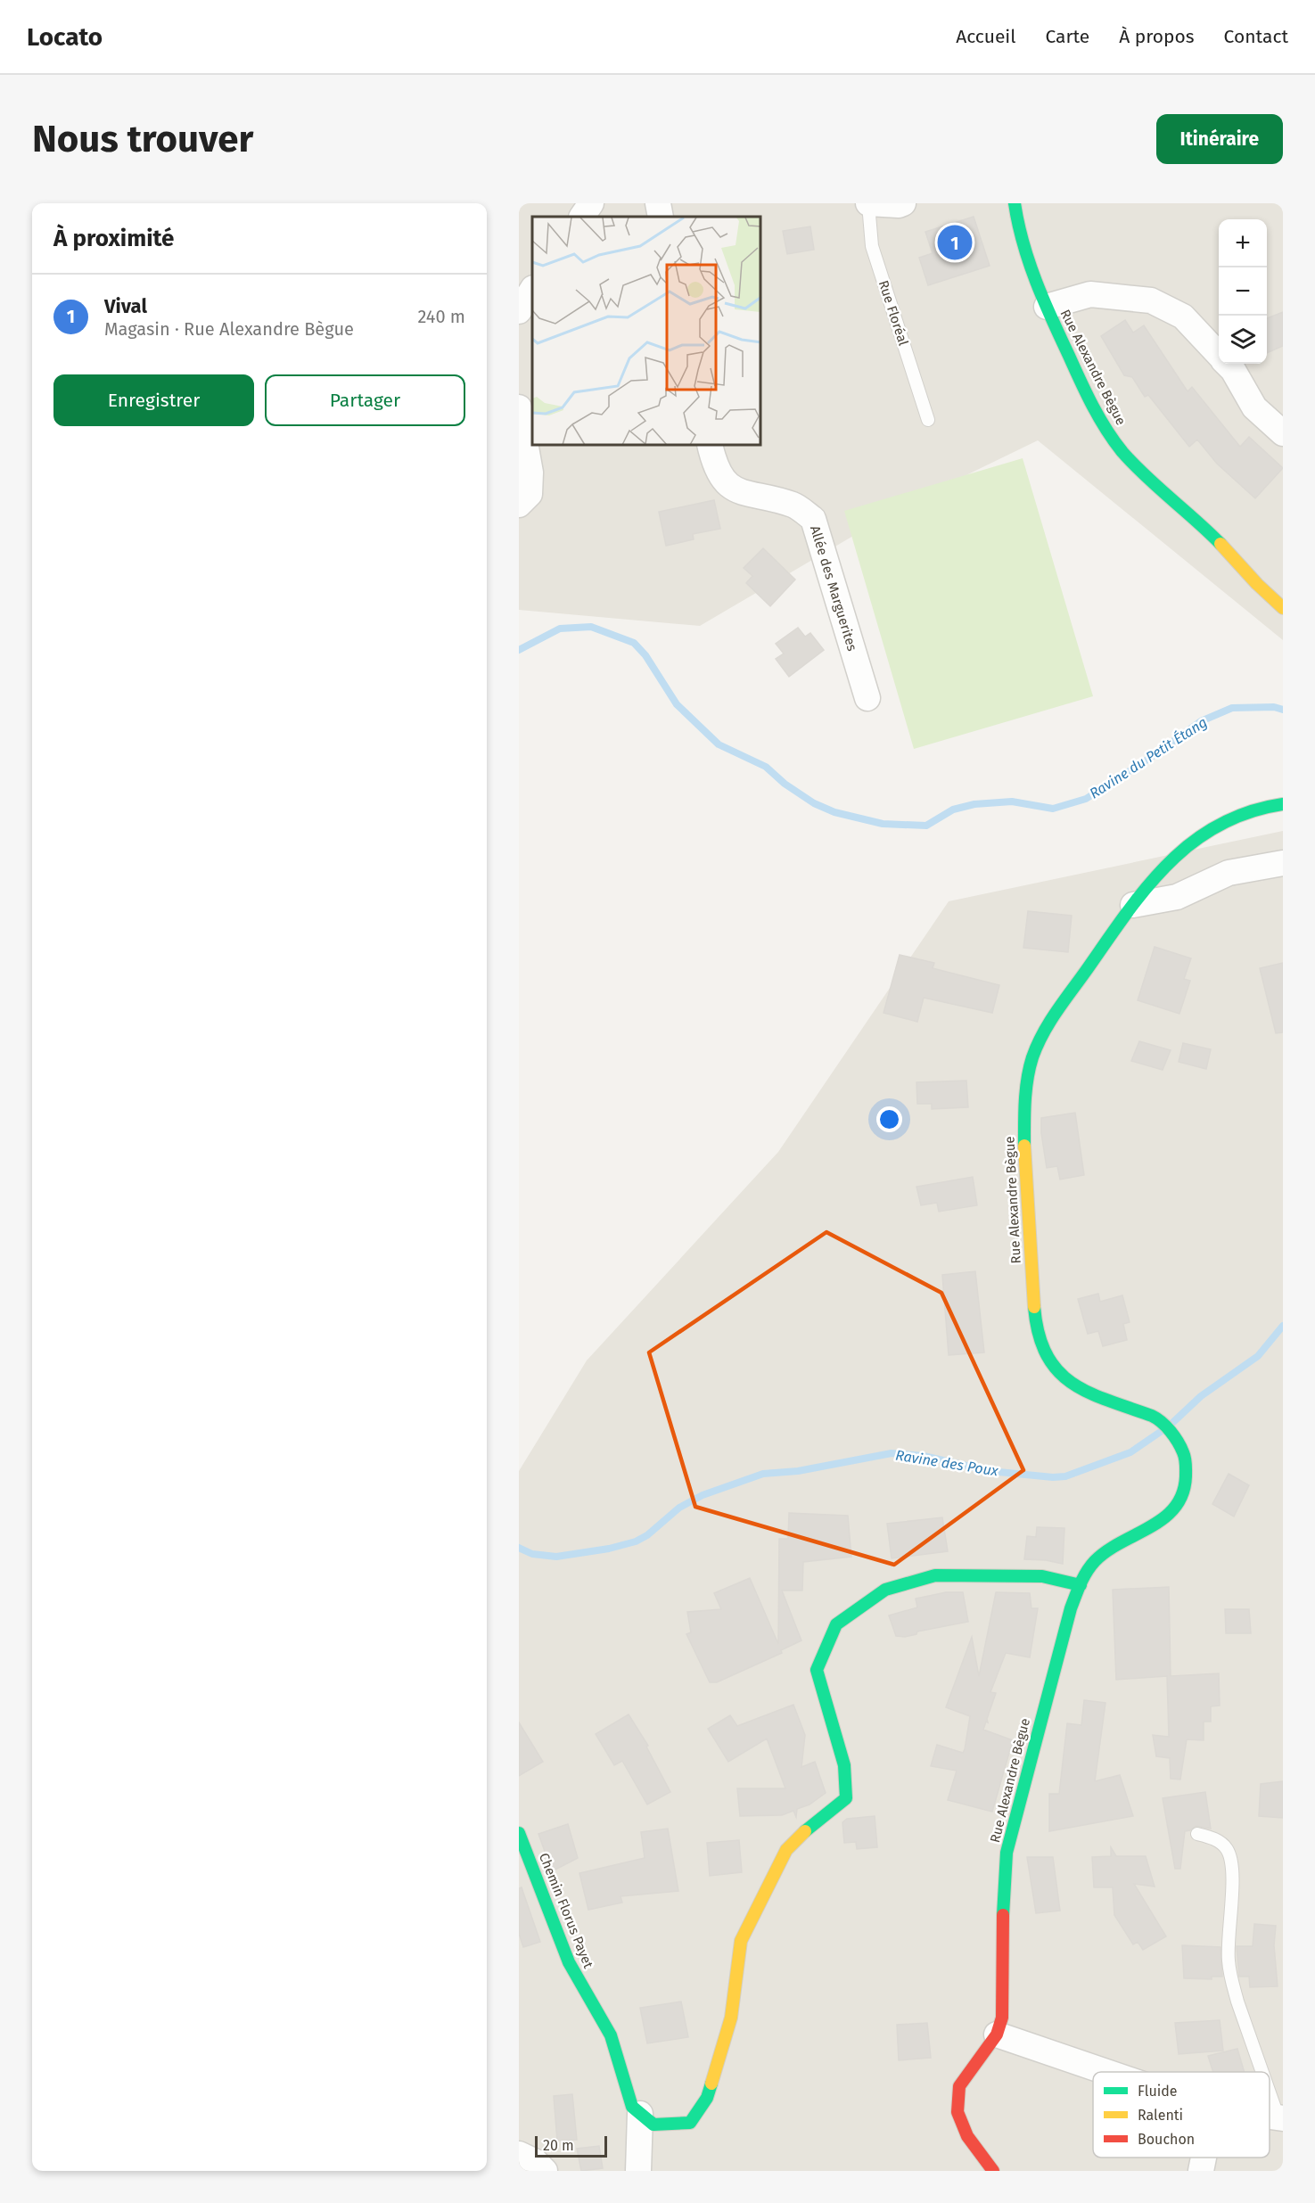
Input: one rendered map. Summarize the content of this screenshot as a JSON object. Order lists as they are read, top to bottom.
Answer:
{
  "streets": {
    "main road": ["Rue Alexandre Bègue", "Chemin Florus Payet"],
    "street": ["Rue Floréal", "Allée des Marguerites"]
  },
  "water": ["Ravine du Petit Étang", "Ravine des Poux"],
  "legend": ["Fluide", "Ralenti", "Bouchon"],
  "scale_bar": "20 m",
  "page": {
    "header": "Locato",
    "nav": [
      "Accueil",
      "Carte",
      "À propos",
      "Contact"
    ],
    "buttons": [
      "Itinéraire",
      ["Enregistrer", "Partager"]
    ],
    "title": "Nous trouver",
    "heading": "À proximité",
    "map_buttons": ["+", "−"],
    "pins": "1",
    "list": [
      {
        "mark": "1",
        "name": "Vival",
        "note": "Magasin · Rue Alexandre Bègue",
        "value": "240 m"
      }
    ],
    "scale": "20 m"
  }
}
